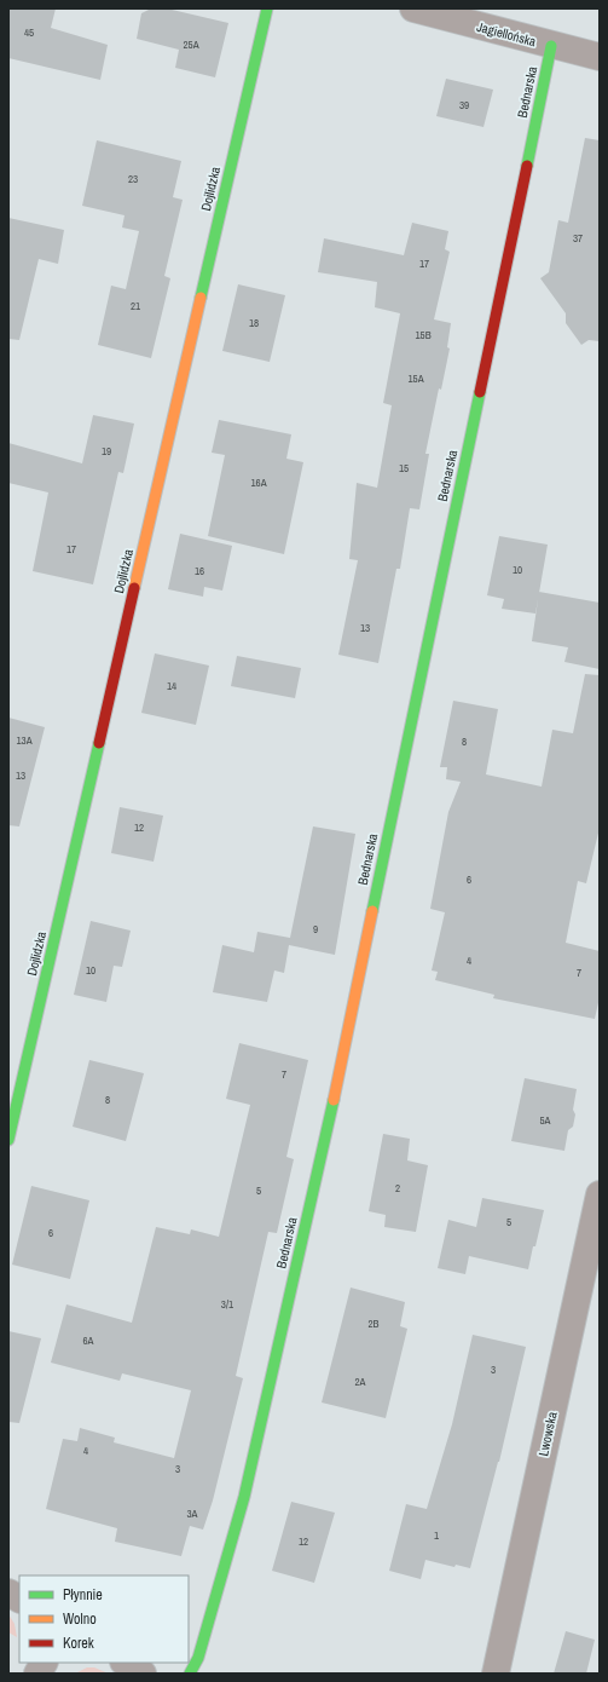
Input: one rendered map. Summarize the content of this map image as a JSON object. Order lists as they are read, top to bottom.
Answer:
{
  "streets": {
    "street": [
      "Jagiellońska",
      "Bednarska",
      "Dojlidzka",
      "Lwowska"
    ]
  },
  "crossings": [
    ["Jagiellońska", "Bednarska"]
  ],
  "house_numbers": [
    "45",
    "25A",
    "39",
    "23",
    "37",
    "17",
    "21",
    "18",
    "15B",
    "15A",
    "19",
    "15",
    "16A",
    "17",
    "10",
    "16",
    "13",
    "14",
    "13A",
    "8",
    "13",
    "12",
    "6",
    "9",
    "4",
    "10",
    "7",
    "7",
    "8",
    "5A",
    "2",
    "5",
    "5",
    "6",
    "3/1",
    "2B",
    "6A",
    "3",
    "2A",
    "4",
    "3",
    "3A",
    "1",
    "12"
  ],
  "legend": ["Płynnie", "Wolno", "Korek"]
}
